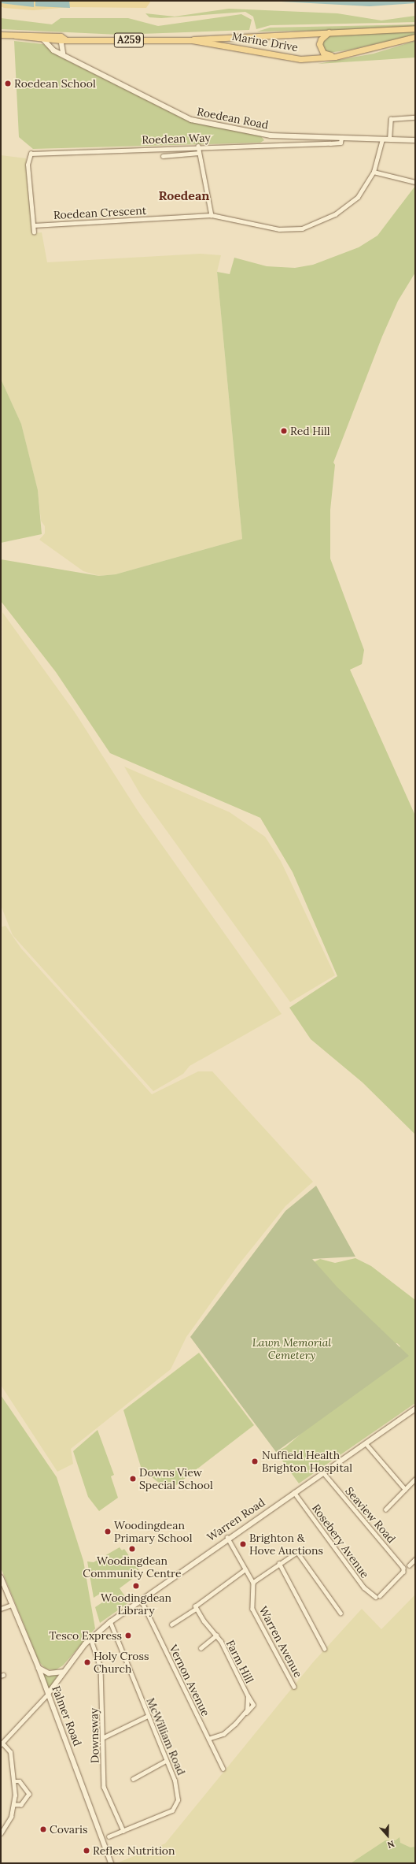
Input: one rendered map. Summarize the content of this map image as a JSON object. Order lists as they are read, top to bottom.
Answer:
{
  "streets": {
    "main road": [
      "A259",
      "Marine Drive",
      "Roedean Road",
      "Falmer Road"
    ],
    "street": [
      "Roedean Way",
      "Roedean Crescent",
      "Seaview Road",
      "Warren Road",
      "Rosebery Avenue",
      "Warren Avenue",
      "Farm Hill",
      "Vernon Avenue",
      "Downsway",
      "McWilliam Road"
    ]
  },
  "crossings": [
    ["Marine Drive", "Roedean Road"],
    ["Roedean Road", "Roedean Way"],
    ["Roedean Road", "Roedean Crescent"],
    ["Roedean Way", "Roedean Crescent"],
    ["Seaview Road", "Warren Road"],
    ["Warren Road", "Rosebery Avenue"],
    ["Warren Road", "Vernon Avenue"],
    ["Warren Road", "Falmer Road"],
    ["Warren Road", "Downsway"],
    ["Warren Road", "McWilliam Road"],
    ["Farm Hill", "Vernon Avenue"],
    ["Downsway", "McWilliam Road"]
  ],
  "districts": ["Roedean"],
  "parks": ["Lawn Memorial Cemetery"],
  "places": [
    "Roedean School",
    "Red Hill",
    "Nuffield Health Brighton Hospital",
    "Downs View Special School",
    "Woodingdean Primary School",
    "Brighton & Hove Auctions",
    "Woodingdean Community Centre",
    "Woodingdean Library",
    "Tesco Express",
    "Holy Cross Church",
    "Covaris",
    "Reflex Nutrition"
  ],
  "north": "bottom"
}
